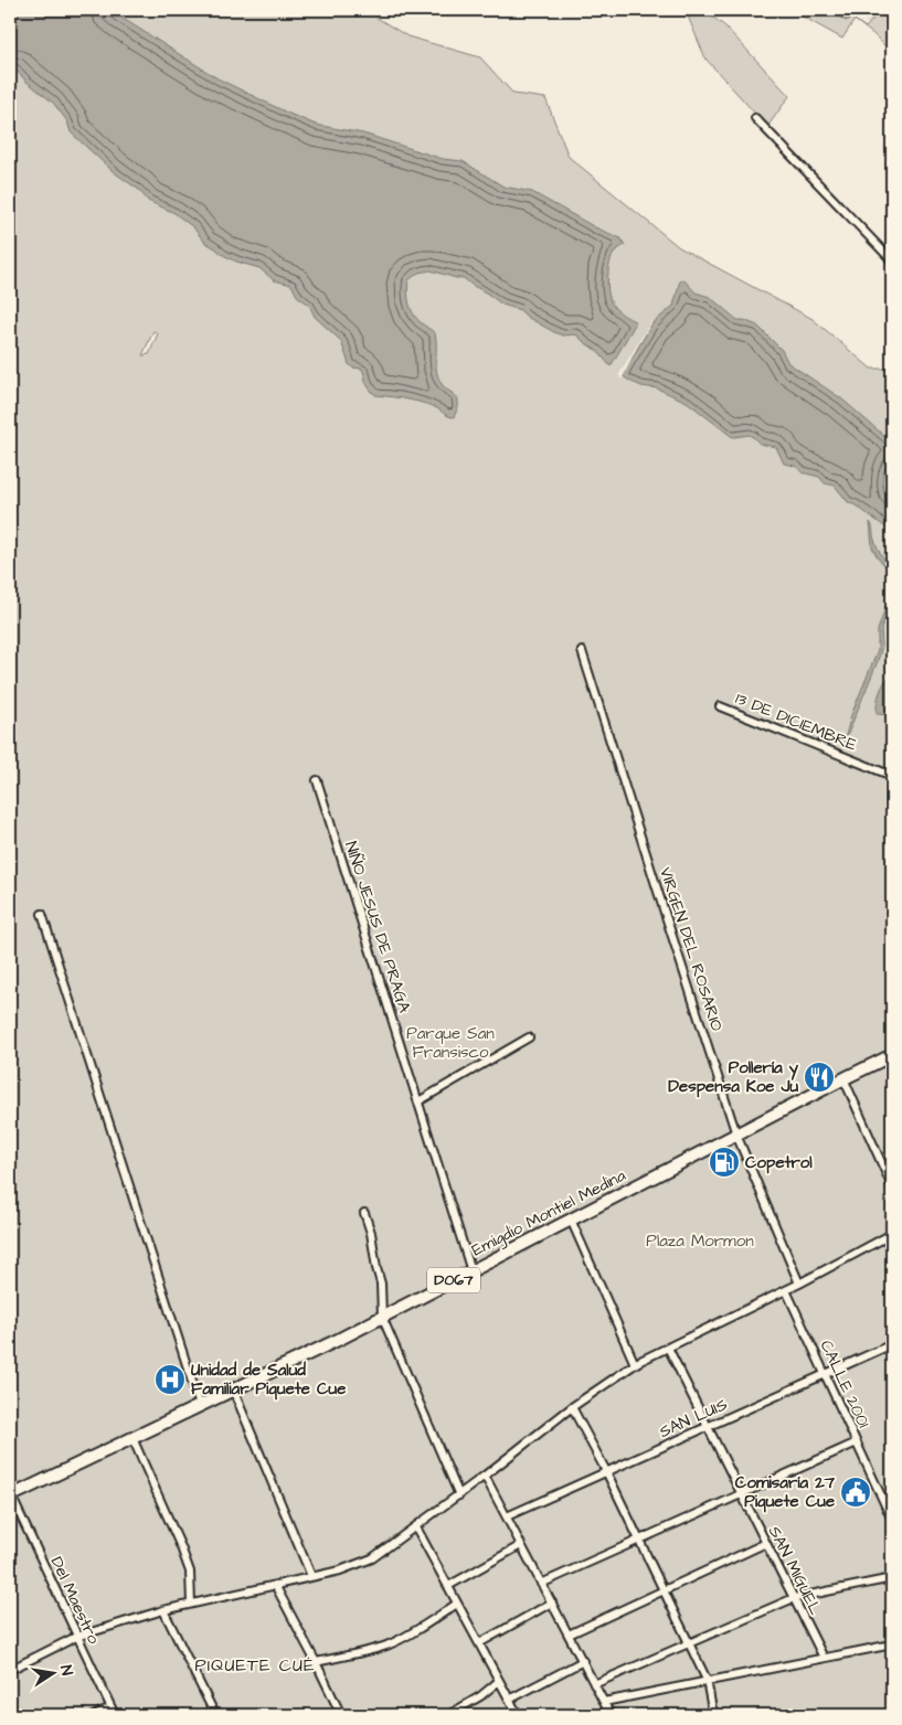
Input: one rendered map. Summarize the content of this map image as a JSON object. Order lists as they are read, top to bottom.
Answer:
{
  "streets": {
    "main road": ["Emigdio Montiel Medina", "D067"],
    "street": [
      "13 DE DICIEMBRE",
      "NIÑO JESUS DE PRAGA",
      "VIRGEN DEL ROSARIO",
      "CALLE 2001",
      "SAN LUIS",
      "SAN MIGUEL",
      "Del Maestro"
    ]
  },
  "crossings": [
    ["NIÑO JESUS DE PRAGA", "Emigdio Montiel Medina"],
    ["VIRGEN DEL ROSARIO", "Emigdio Montiel Medina"],
    ["Emigdio Montiel Medina", "Del Maestro"],
    ["CALLE 2001", "SAN LUIS"],
    ["SAN LUIS", "SAN MIGUEL"]
  ],
  "districts": ["PIQUETE CUÉ"],
  "parks": ["Parque San Fransisco", "Plaza Mormon"],
  "places": {
    "restaurant": ["Pollería y Despensa Koe Ju"],
    "fuel station": ["Copetrol"],
    "hospital": ["Unidad de Salud Familiar Piquete Cue"],
    "public building": ["Comisaría 27 Piquete Cue"]
  },
  "north": "right"
}
